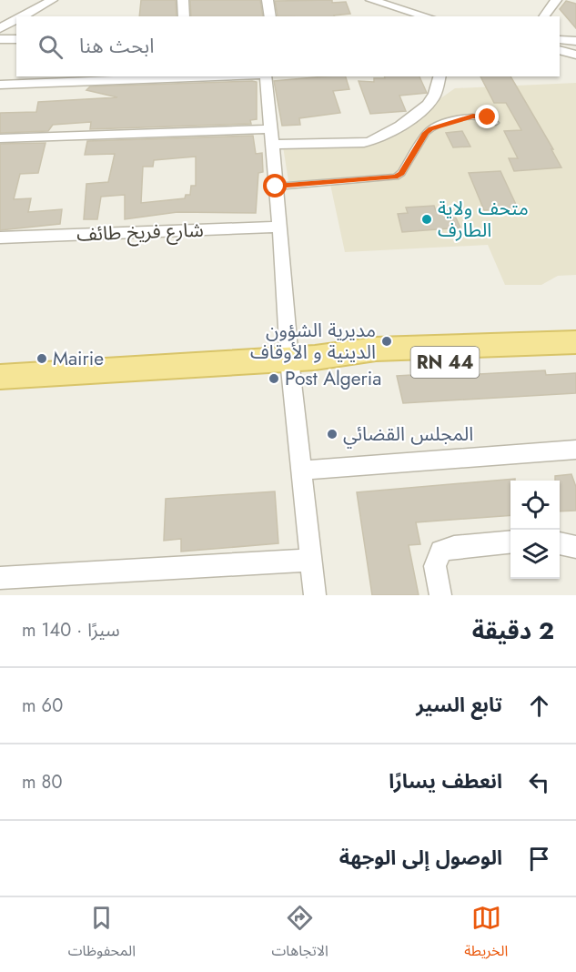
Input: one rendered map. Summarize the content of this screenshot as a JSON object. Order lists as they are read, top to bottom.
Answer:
{
  "streets": {
    "main road": ["RN 44"],
    "street": ["شارع فريخ طائف"]
  },
  "places": [
    "متحف ولاية الطارف",
    "مديرية الشؤون الدينية و الأوقاف",
    "Mairie",
    "Post Algeria",
    "المجلس القضائي"
  ],
  "page": {
    "search": "ابحث هنا",
    "heading": ["2 دقيقة", "سيرًا · 140 m"],
    "list": [
      ["تابع السير", "60 m"],
      ["انعطف يسارًا", "80 m"],
      "الوصول إلى الوجهة"
    ],
    "nav": ["الخريطة", "الاتجاهات", "المحفوظات"]
  }
}
